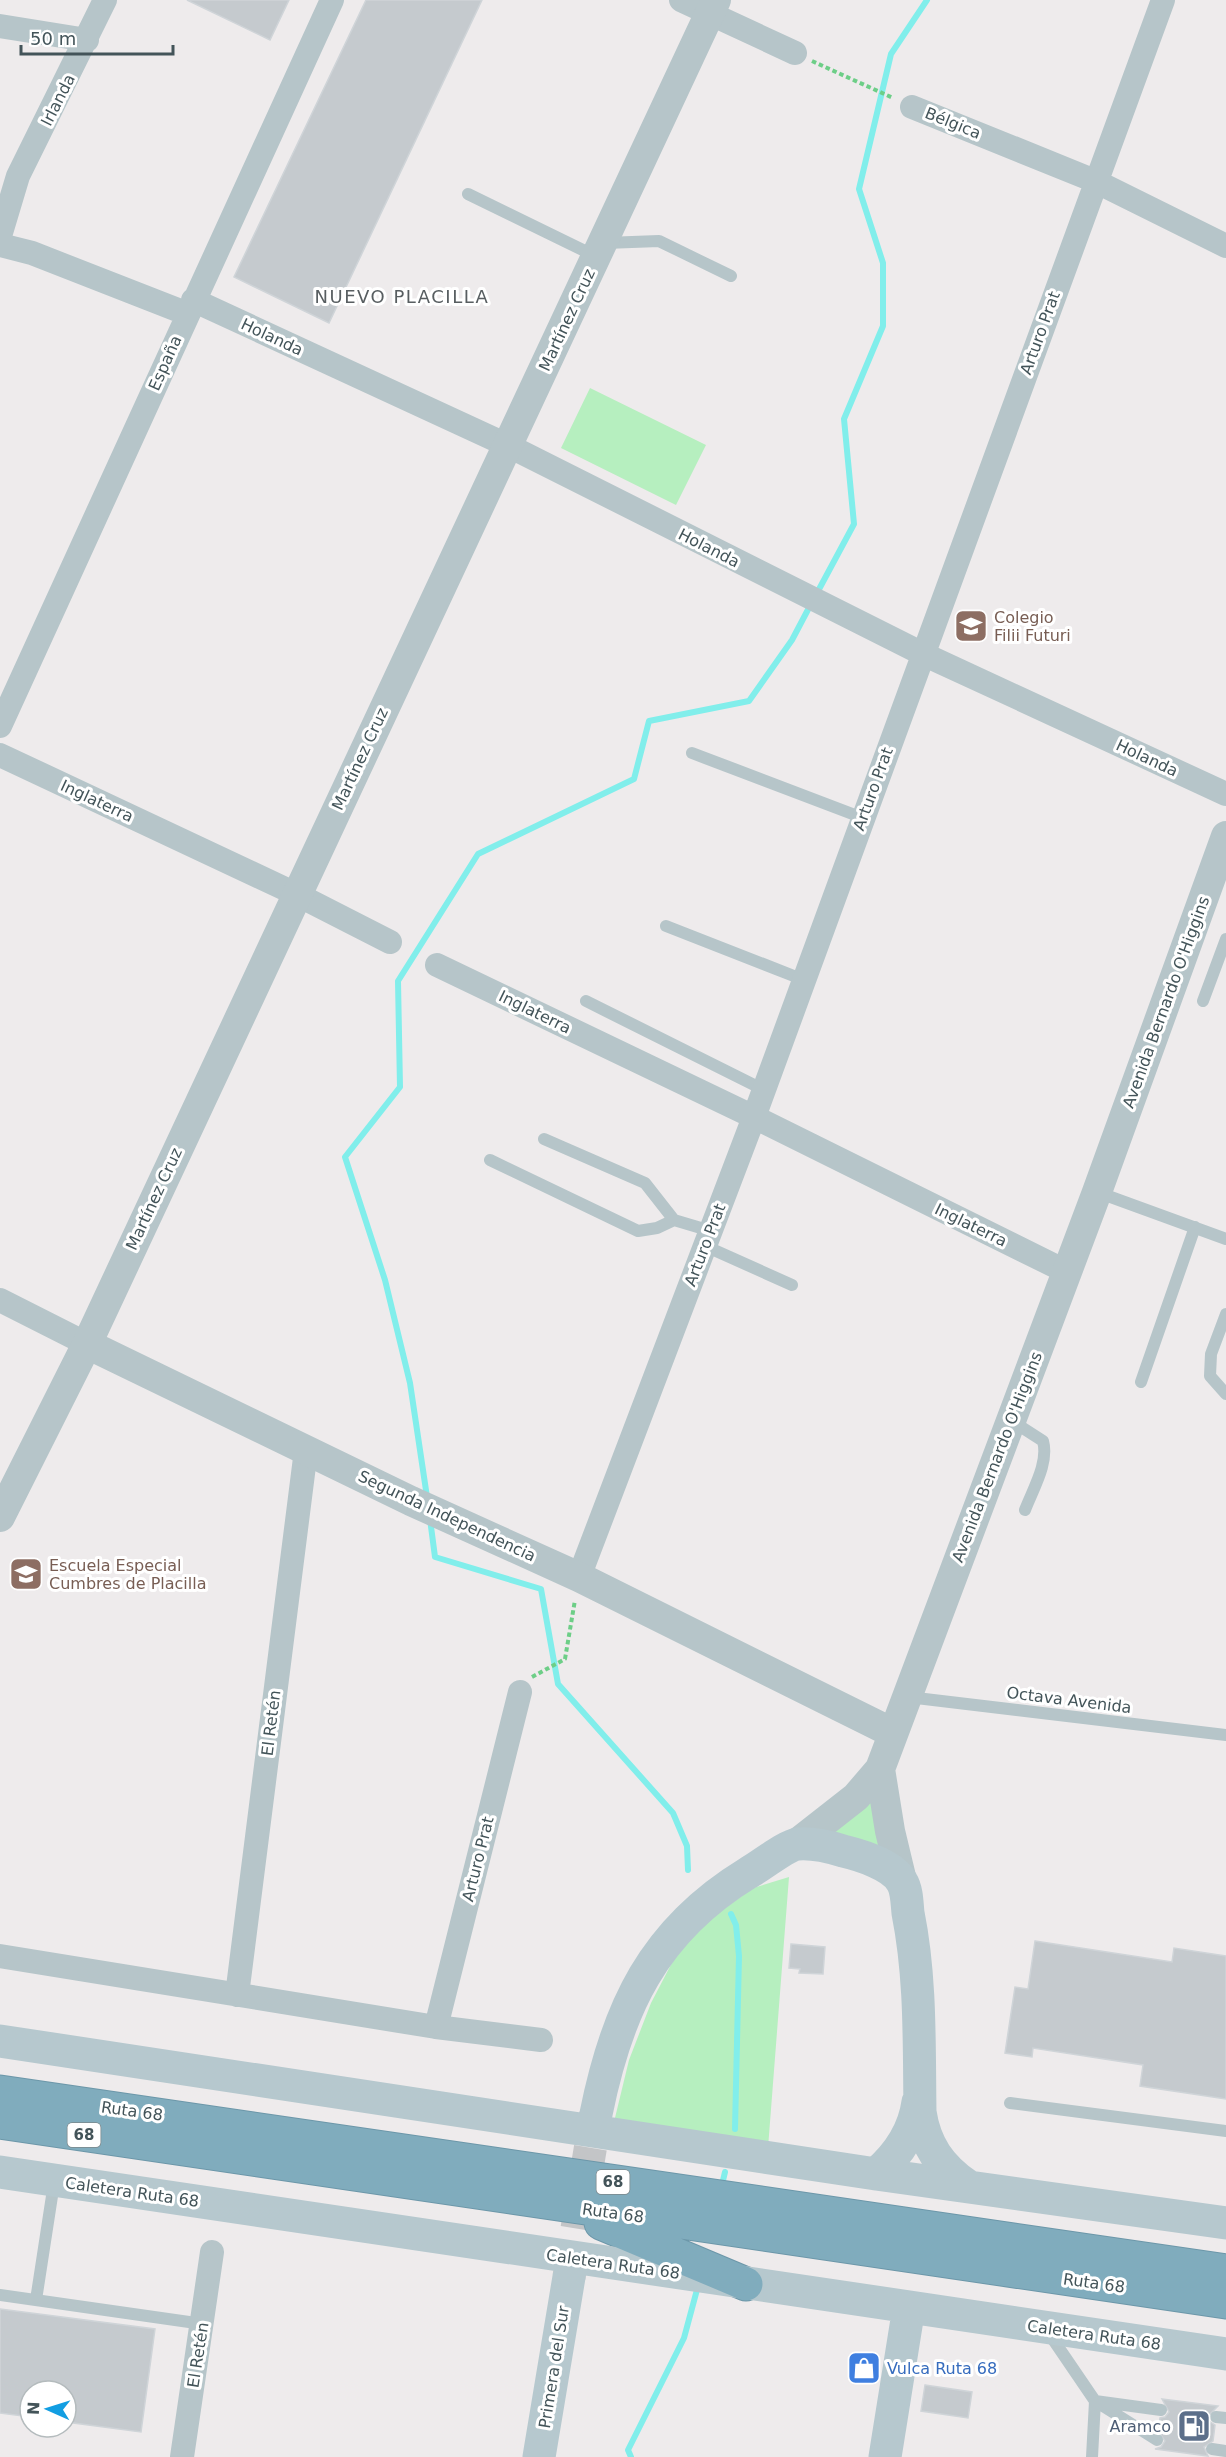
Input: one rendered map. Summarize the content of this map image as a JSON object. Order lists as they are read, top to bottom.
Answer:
{
  "streets": {
    "highway": ["Ruta 68", "68"],
    "main road": ["Caletera Ruta 68", "Primera del Sur"],
    "street": [
      "Irlanda",
      "Bélgica",
      "Martínez Cruz",
      "Arturo Prat",
      "Holanda",
      "España",
      "Inglaterra",
      "Avenida Bernardo O'Higgins",
      "Segunda Independencia",
      "El Retén"
    ],
    "lane": ["Octava Avenida"]
  },
  "crossings": [
    ["Bélgica", "Arturo Prat"],
    ["Martínez Cruz", "Holanda"],
    ["Martínez Cruz", "Inglaterra"],
    ["Martínez Cruz", "Segunda Independencia"],
    ["Arturo Prat", "Holanda"],
    ["Arturo Prat", "Inglaterra"],
    ["Arturo Prat", "Segunda Independencia"],
    ["Holanda", "España"],
    ["Inglaterra", "Avenida Bernardo O'Higgins"],
    ["Avenida Bernardo O'Higgins", "Segunda Independencia"],
    ["Avenida Bernardo O'Higgins", "Octava Avenida"],
    ["Segunda Independencia", "El Retén"]
  ],
  "districts": ["NUEVO PLACILLA"],
  "places": {
    "school or university": ["Colegio Filii Futuri", "Escuela Especial Cumbres de Placilla"],
    "shop": ["Vulca Ruta 68"],
    "fuel station": ["Aramco"]
  },
  "scale_bar": "50 m",
  "north": "left"
}
